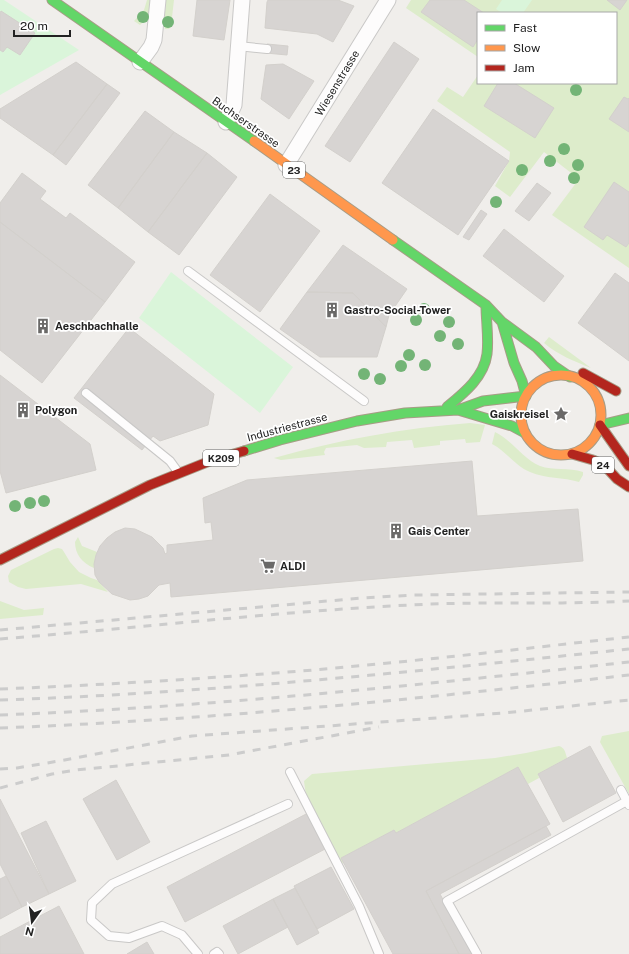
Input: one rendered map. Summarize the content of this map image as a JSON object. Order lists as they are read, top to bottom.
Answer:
{
  "streets": {
    "main road": [
      "Buchserstrasse",
      "23",
      "Industriestrasse",
      "K209",
      "24"
    ],
    "street": ["Wiesenstrasse"]
  },
  "crossings": [
    ["Wiesenstrasse", "Buchserstrasse"],
    ["Buchserstrasse", "Industriestrasse"],
    ["Buchserstrasse", "24"],
    ["Industriestrasse", "24"]
  ],
  "places": {
    "building": [
      "Gastro-Social-Tower",
      "Aeschbachhalle",
      "Polygon",
      "Gais Center"
    ],
    "place": ["Gaiskreisel"],
    "supermarket": ["ALDI"]
  },
  "legend": ["Fast", "Slow", "Jam"],
  "scale_bar": "20 m",
  "north": "bottom"
}
